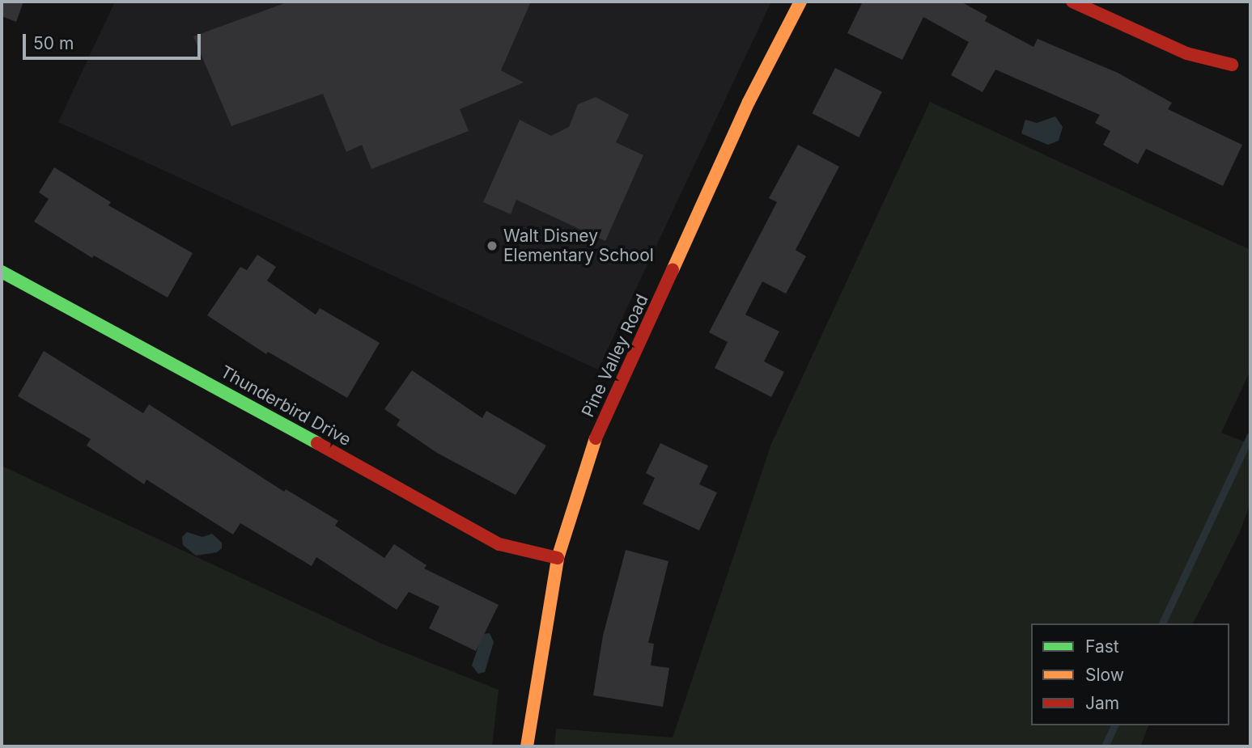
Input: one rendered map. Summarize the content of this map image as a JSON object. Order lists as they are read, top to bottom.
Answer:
{
  "streets": {
    "street": ["Pine Valley Road", "Thunderbird Drive"]
  },
  "crossings": [
    ["Pine Valley Road", "Thunderbird Drive"]
  ],
  "places": ["Walt Disney Elementary School"],
  "legend": ["Fast", "Slow", "Jam"],
  "scale_bar": "50 m"
}
